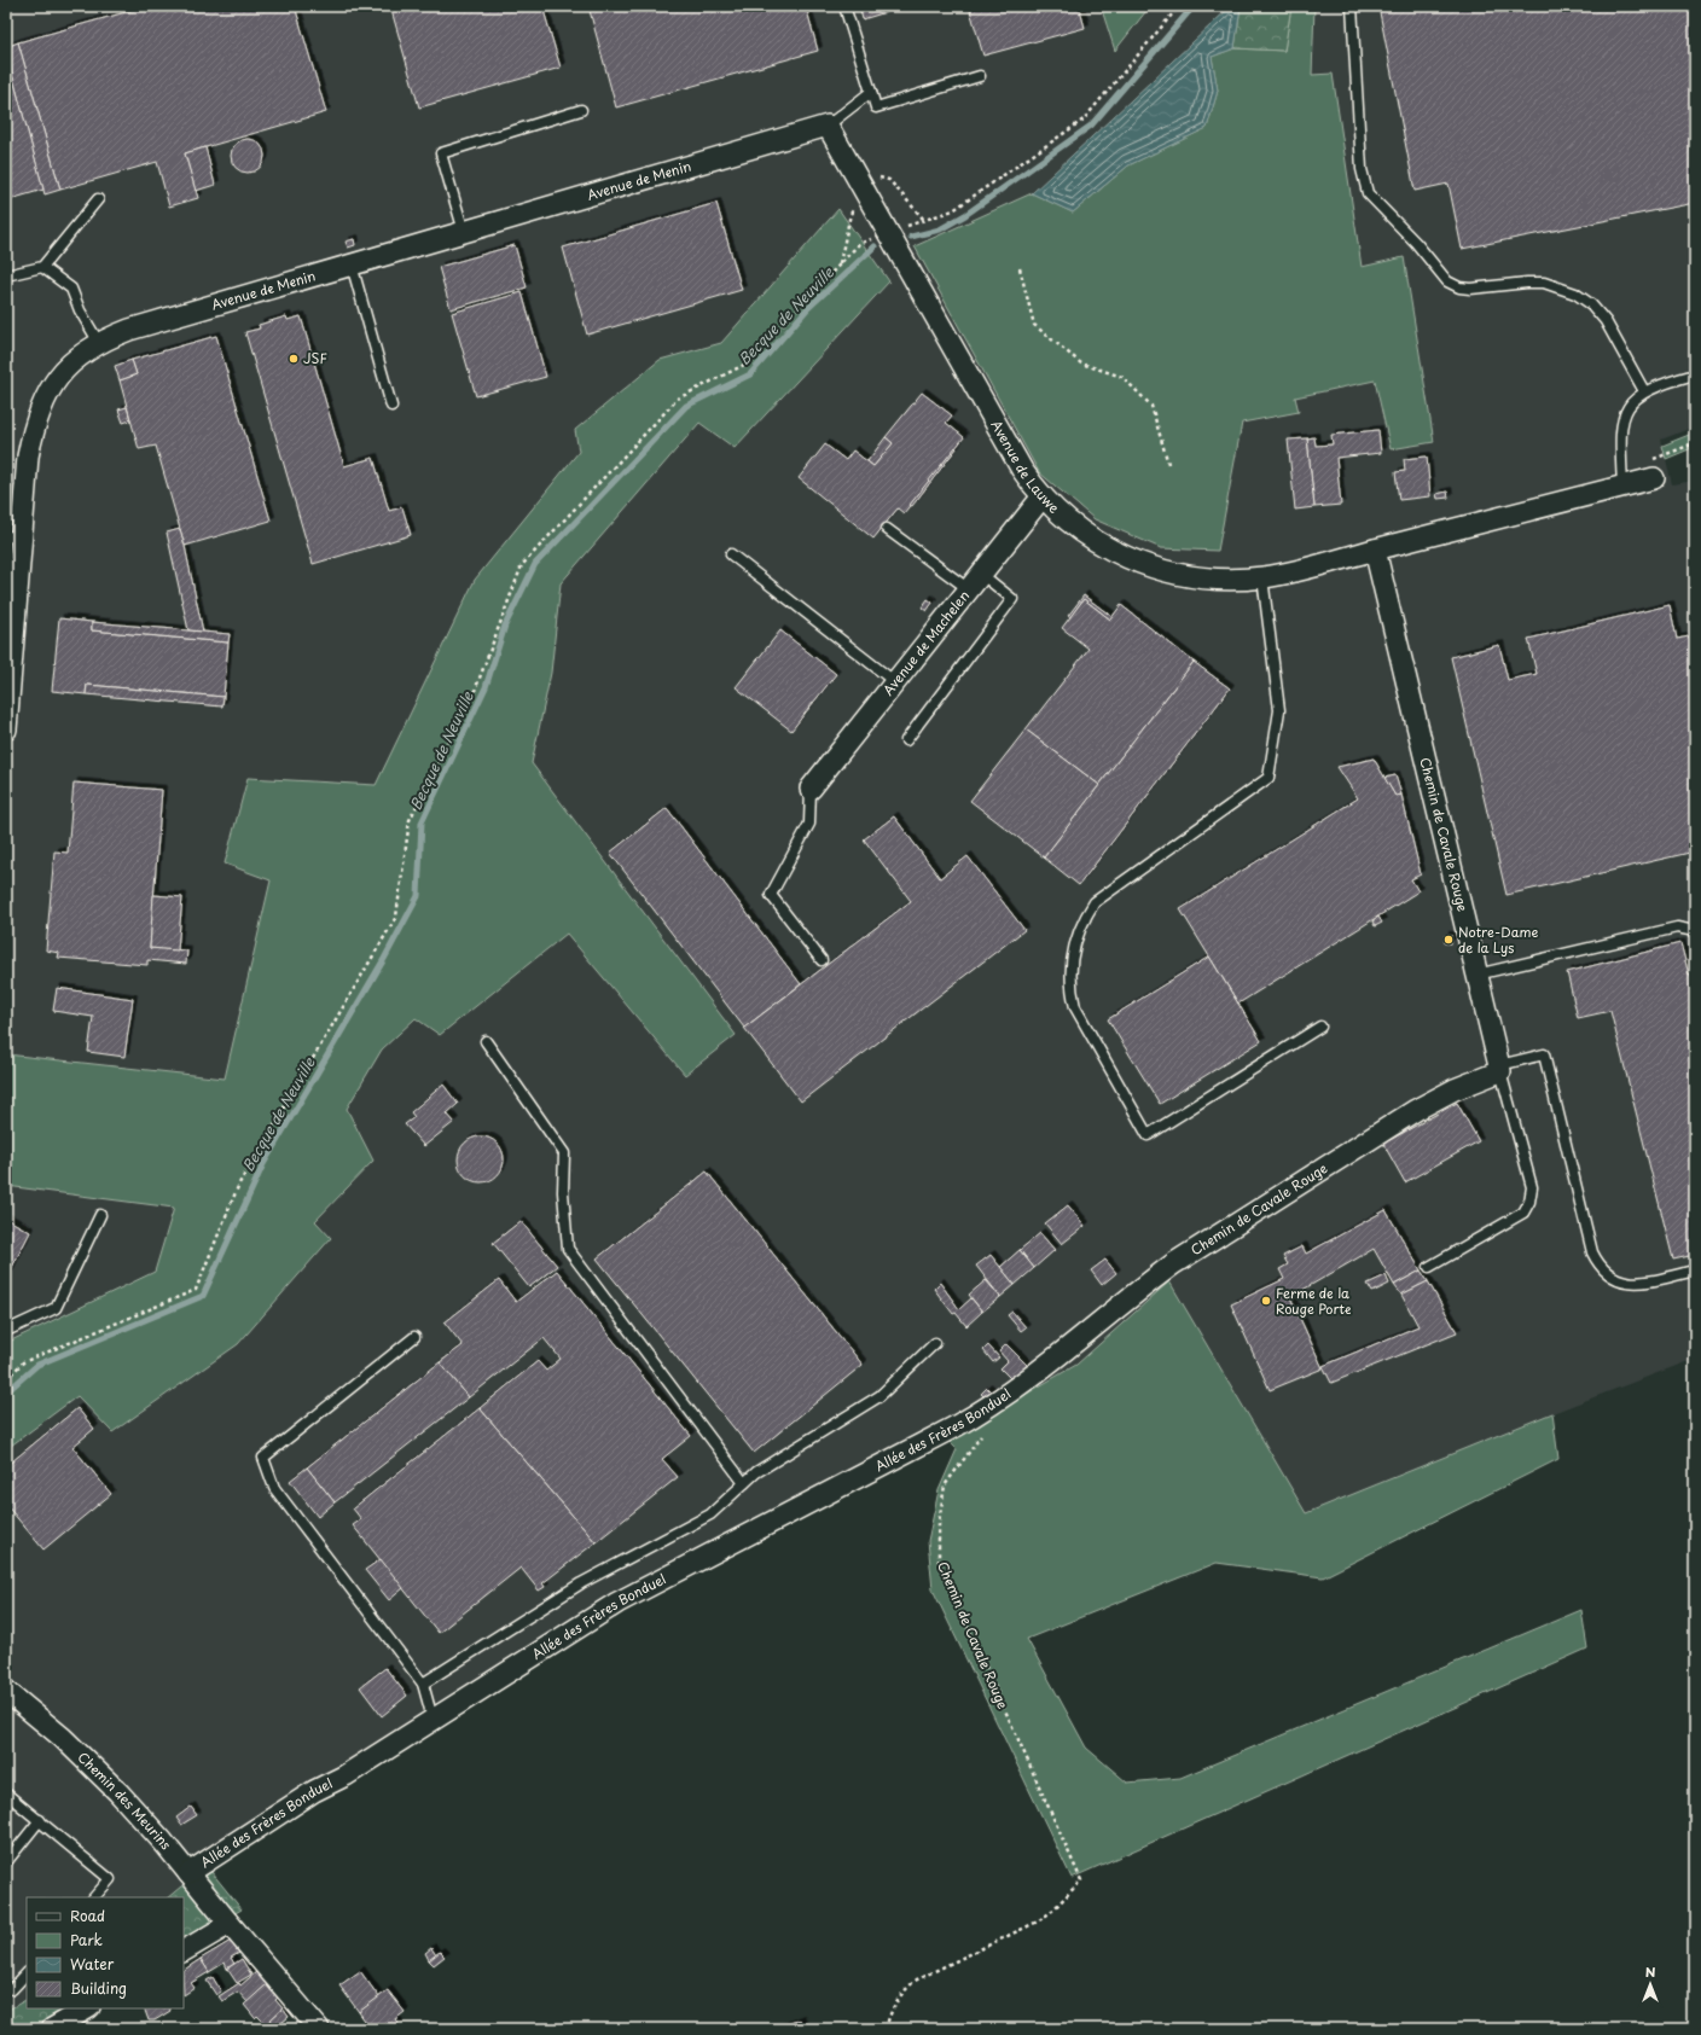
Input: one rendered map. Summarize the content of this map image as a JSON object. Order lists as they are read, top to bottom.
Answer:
{
  "streets": {
    "street": [
      "Avenue de Menin",
      "Avenue de Lauwe",
      "Avenue de Machelen",
      "Chemin de Cavale Rouge",
      "Allée des Frères Bonduel",
      "Chemin des Meurins"
    ]
  },
  "crossings": [
    ["Avenue de Menin", "Avenue de Lauwe"],
    ["Avenue de Lauwe", "Avenue de Machelen"],
    ["Avenue de Lauwe", "Chemin de Cavale Rouge"],
    ["Chemin de Cavale Rouge", "Allée des Frères Bonduel"],
    ["Allée des Frères Bonduel", "Chemin des Meurins"]
  ],
  "water": ["Becque de Neuville"],
  "places": ["JSF", "Notre-Dame de la Lys", "Ferme de la Rouge Porte"],
  "legend": [
    "Road",
    "Park",
    "Water",
    "Building"
  ],
  "north": "top"
}
